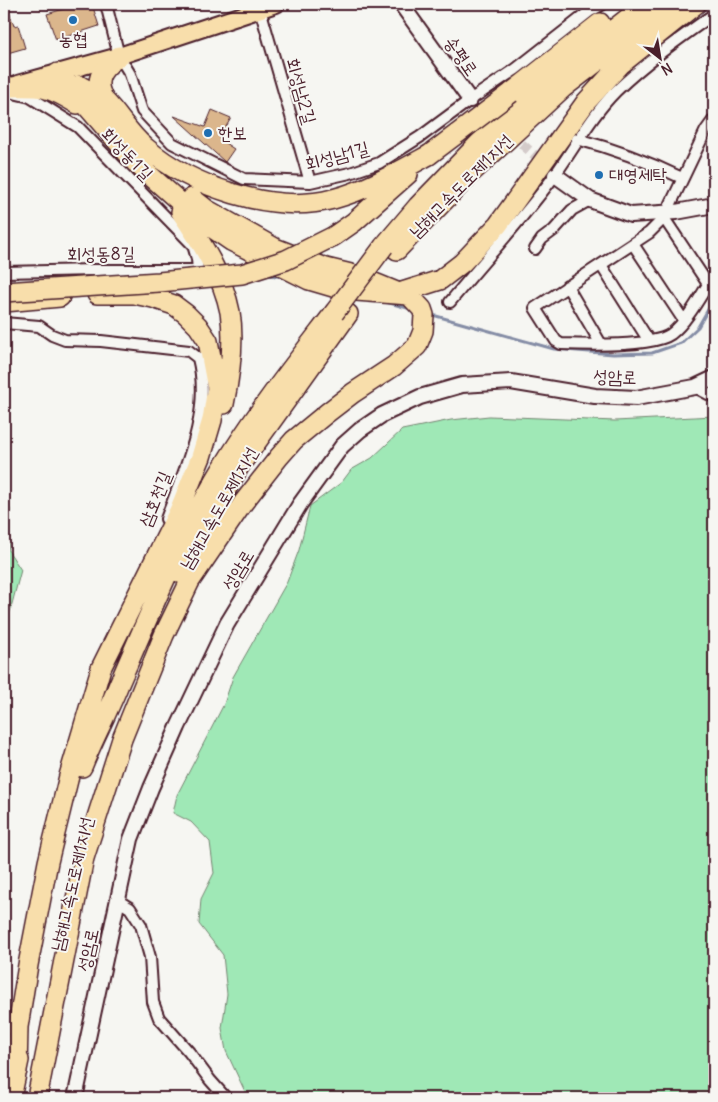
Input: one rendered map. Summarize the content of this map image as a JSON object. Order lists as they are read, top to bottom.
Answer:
{
  "streets": {
    "highway": ["남해고속도로제1지선"],
    "main road": ["송평로", "성암로"],
    "street": [
      "회성남2길",
      "회성동1길",
      "회성남1길",
      "회성동8길",
      "삼호천길"
    ]
  },
  "crossings": [
    ["송평로", "회성남1길"],
    ["회성남2길", "회성남1길"],
    ["회성동1길", "회성동8길"]
  ],
  "places": ["농협", "한보", "대영세탁"],
  "north": "bottom right"
}
